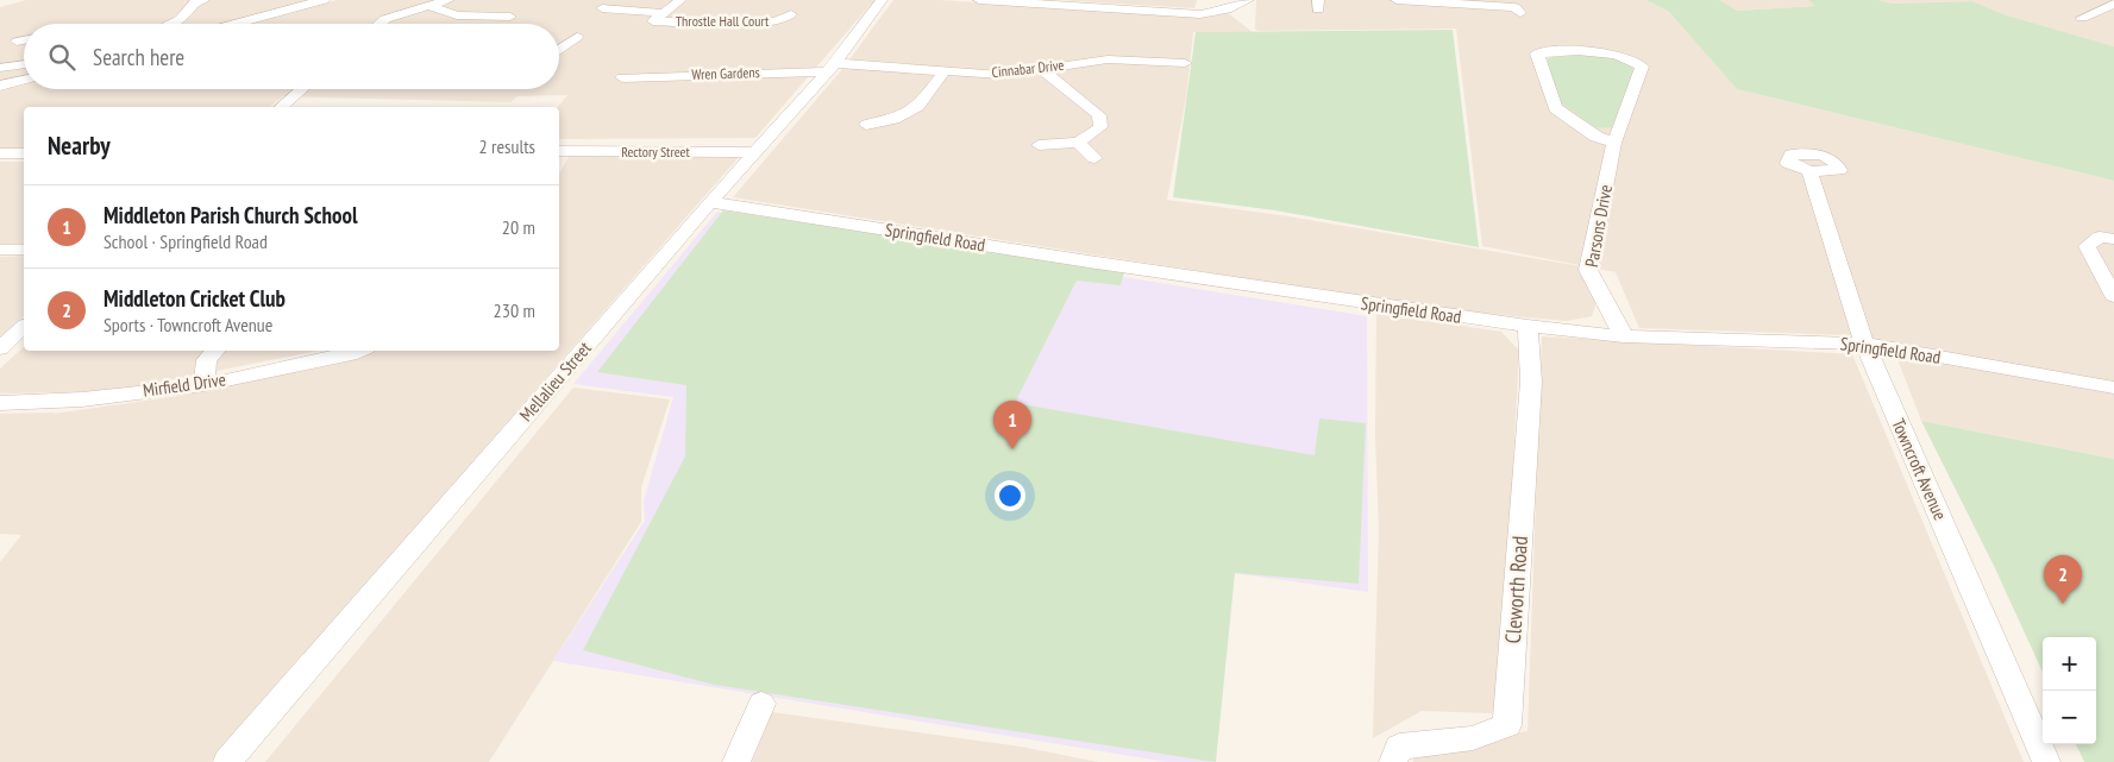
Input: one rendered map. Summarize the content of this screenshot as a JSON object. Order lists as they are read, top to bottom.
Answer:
{
  "streets": {
    "street": [
      "Throstle Hall Court",
      "Cinnabar Drive",
      "Wren Gardens",
      "Rectory Street",
      "Parsons Drive",
      "Springfield Road",
      "Mellalieu Street",
      "Mirfield Drive",
      "Towncroft Avenue",
      "Cleworth Road"
    ]
  },
  "crossings": [
    ["Cinnabar Drive", "Wren Gardens"],
    ["Cinnabar Drive", "Mellalieu Street"],
    ["Wren Gardens", "Mellalieu Street"],
    ["Rectory Street", "Mellalieu Street"],
    ["Parsons Drive", "Springfield Road"],
    ["Springfield Road", "Mellalieu Street"],
    ["Springfield Road", "Towncroft Avenue"],
    ["Springfield Road", "Cleworth Road"]
  ],
  "page": {
    "search": "Search here",
    "heading": ["Nearby", "2 results"],
    "list": [
      {
        "mark": "1",
        "name": "Middleton Parish Church School",
        "note": "School · Springfield Road",
        "value": "20 m"
      },
      {
        "mark": "2",
        "name": "Middleton Cricket Club",
        "note": "Sports · Towncroft Avenue",
        "value": "230 m"
      }
    ],
    "pins": ["1", "2"],
    "map_buttons": ["+", "−"]
  }
}
